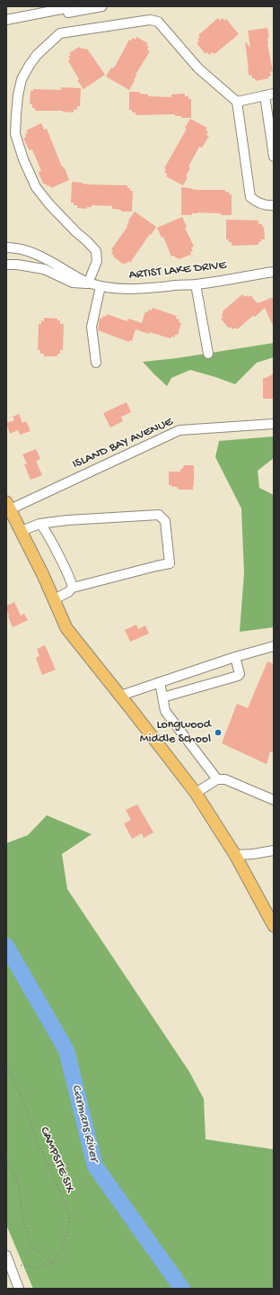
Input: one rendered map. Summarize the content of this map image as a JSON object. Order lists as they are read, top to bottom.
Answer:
{
  "streets": {
    "street": ["ARTIST LAKE DRIVE", "ISLAND BAY AVENUE"],
    "path": ["CAMPSITE SIX"]
  },
  "water": ["Carmans River"],
  "places": ["Longwood Middle School"]
}
